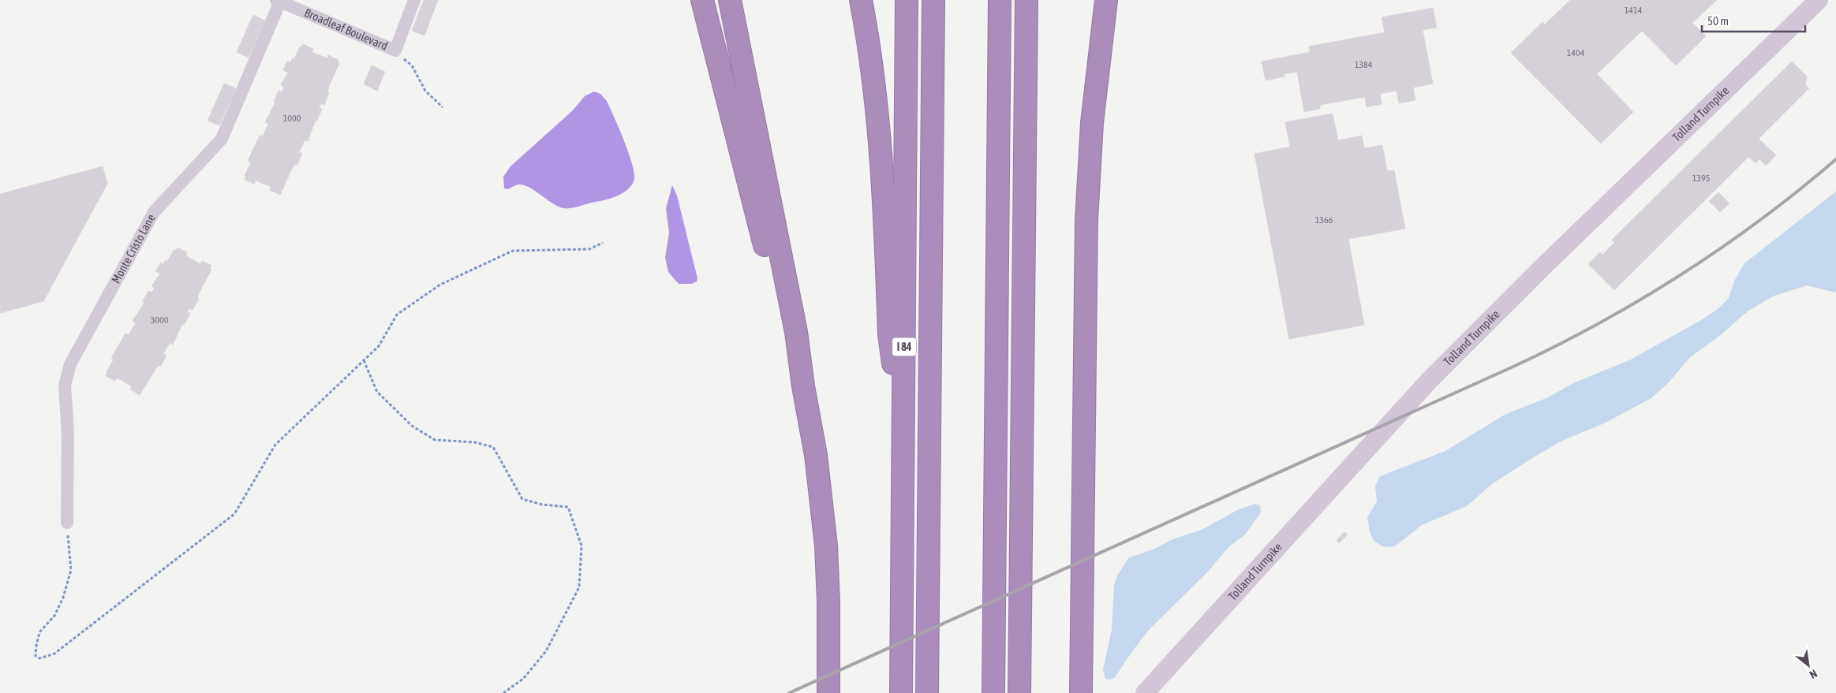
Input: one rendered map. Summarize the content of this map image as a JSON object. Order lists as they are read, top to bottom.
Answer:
{
  "streets": {
    "highway": ["I 84"],
    "main road": ["Tolland Turnpike"],
    "street": ["Broadleaf Boulevard", "Monte Cristo Lane"]
  },
  "crossings": [
    ["Broadleaf Boulevard", "Monte Cristo Lane"]
  ],
  "house_numbers": [
    "1414",
    "1404",
    "1384",
    "1000",
    "1395",
    "1366",
    "3000"
  ],
  "scale_bar": "50 m",
  "north": "bottom right"
}
